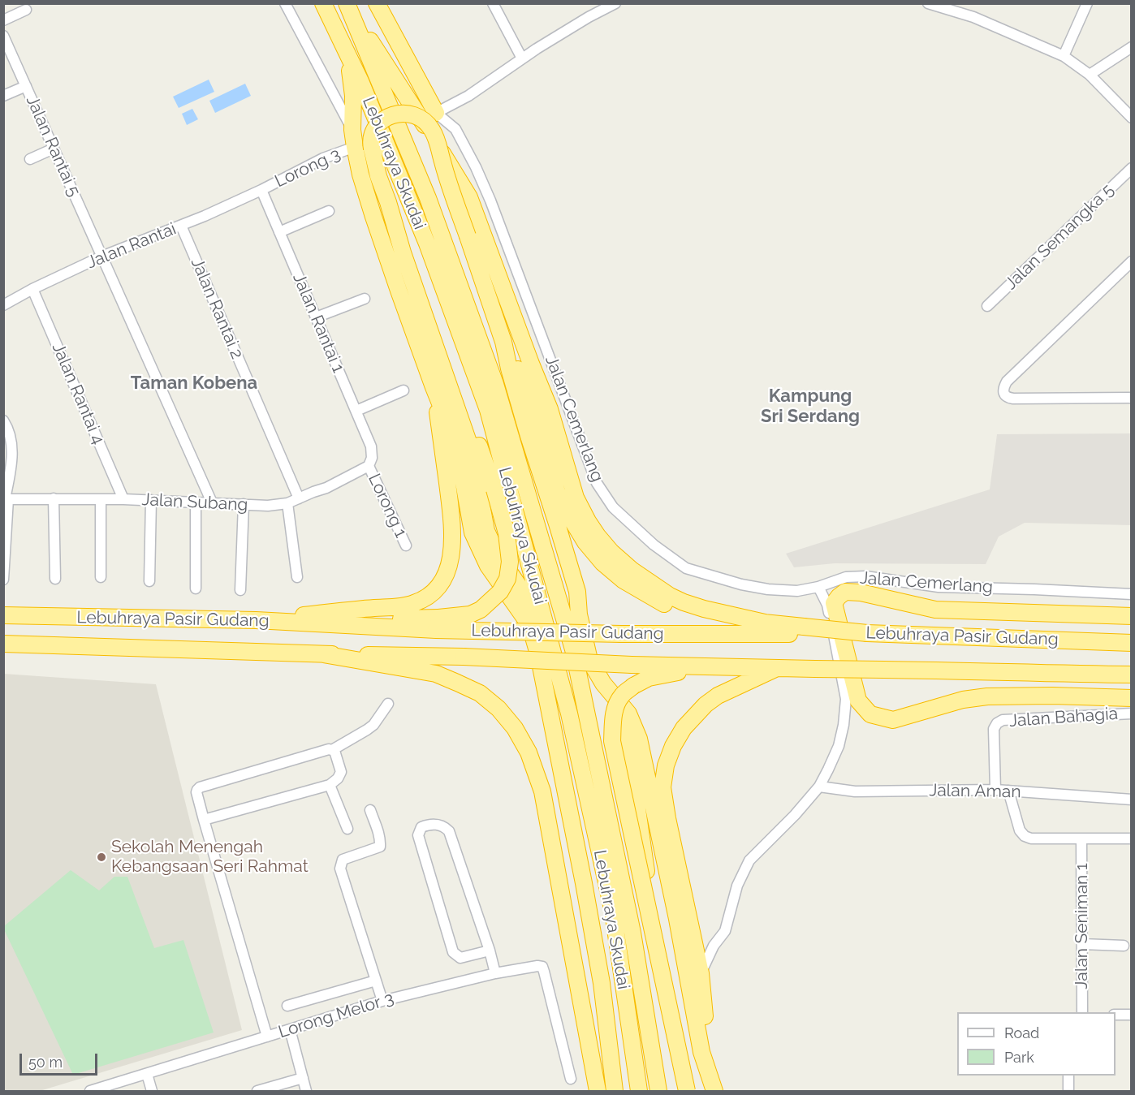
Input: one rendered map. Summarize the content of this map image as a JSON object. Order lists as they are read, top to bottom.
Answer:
{
  "streets": {
    "highway": ["Lebuhraya Skudai", "Lebuhraya Pasir Gudang"],
    "street": [
      "Jalan Rantai 5",
      "Lorong 3",
      "Jalan Semangka 5",
      "Jalan Rantai",
      "Jalan Rantai 2",
      "Jalan Rantai 1",
      "Jalan Rantai 4",
      "Jalan Cemerlang",
      "Jalan Subang",
      "Lorong 1",
      "Jalan Bahagia",
      "Jalan Aman",
      "Jalan Seniman 1",
      "Lorong Melor 3"
    ]
  },
  "crossings": [
    ["Jalan Rantai 5", "Jalan Rantai"],
    ["Jalan Rantai 5", "Jalan Subang"],
    ["Lorong 3", "Jalan Rantai"],
    ["Lorong 3", "Jalan Rantai 1"],
    ["Jalan Rantai", "Jalan Rantai 2"],
    ["Jalan Rantai", "Jalan Rantai 1"],
    ["Jalan Rantai", "Jalan Rantai 4"],
    ["Jalan Rantai 2", "Jalan Subang"],
    ["Jalan Rantai 1", "Jalan Subang"],
    ["Jalan Rantai 1", "Lorong 1"],
    ["Jalan Rantai 4", "Jalan Subang"],
    ["Jalan Subang", "Lorong 1"],
    ["Jalan Bahagia", "Jalan Aman"]
  ],
  "districts": ["Taman Kobena", "Kampung Sri Serdang"],
  "places": ["Sekolah Menengah Kebangsaan Seri Rahmat"],
  "legend": ["Road", "Park"],
  "scale_bar": "50 m"
}
